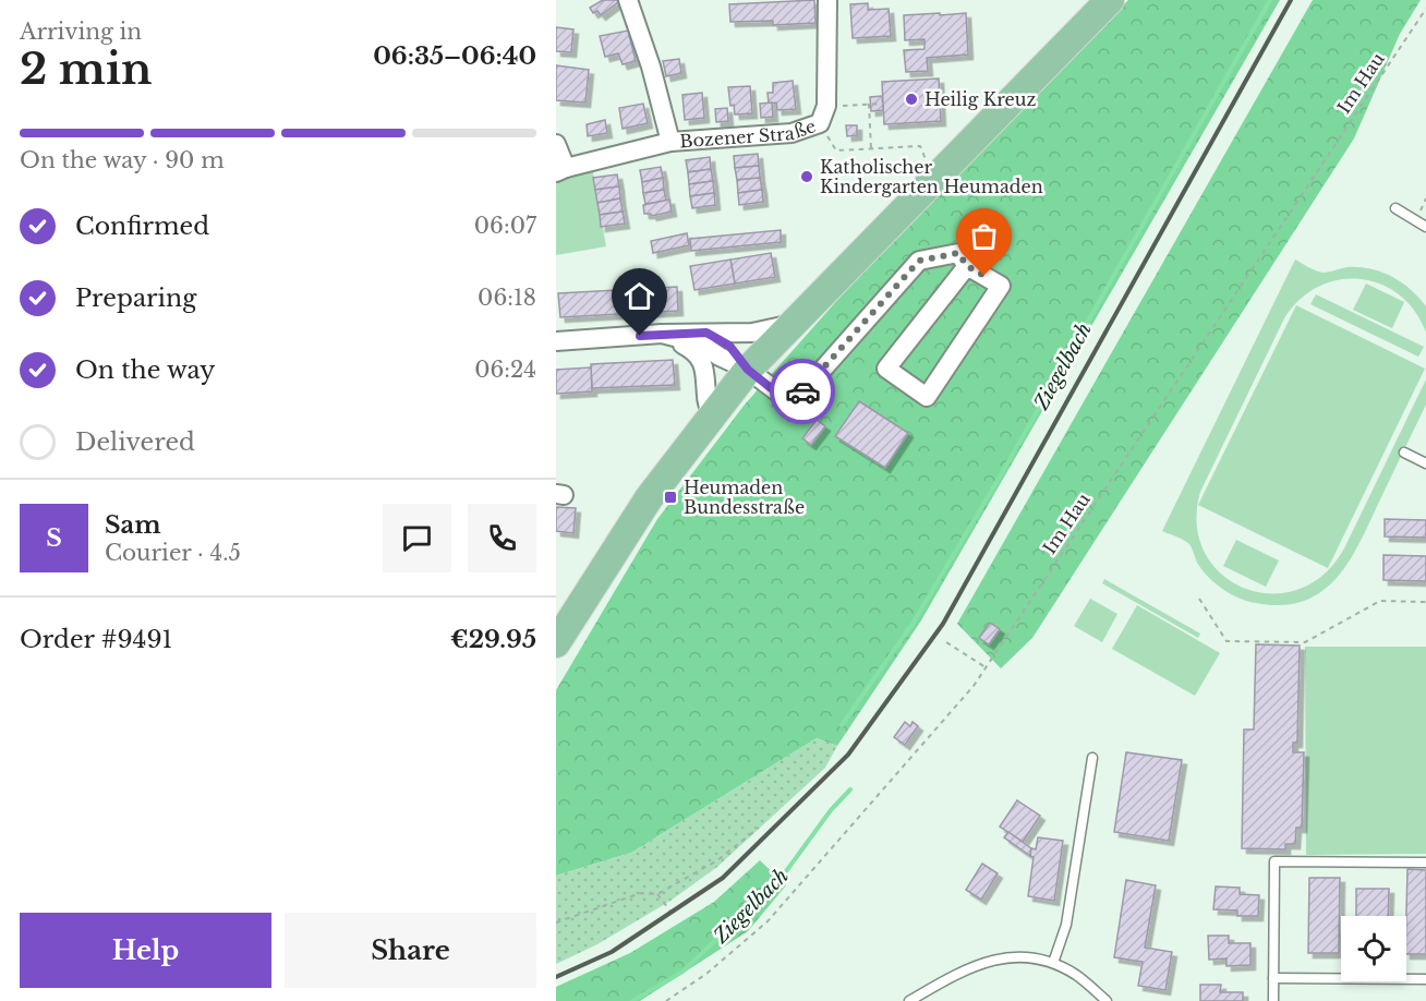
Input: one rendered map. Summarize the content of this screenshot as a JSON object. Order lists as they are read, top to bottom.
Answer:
{
  "streets": {
    "street": ["Bozener Straße"],
    "path": ["Im Hau"]
  },
  "water": ["Ziegelbach"],
  "places": {
    "other": ["Heilig Kreuz", "Katholischer Kindergarten Heumaden"],
    "transit": ["Heumaden Bundesstraße"]
  },
  "page": {
    "heading": ["2 min", "Arriving in", "06:35–06:40"],
    "panel": [
      "Sam",
      "Courier · 4.5",
      "Order #9491",
      "€29.95"
    ],
    "bar": "On the way · 90 m",
    "list": [
      ["Confirmed", "06:07"],
      ["Preparing", "06:18"],
      ["On the way", "06:24"],
      "Delivered"
    ],
    "round": "S",
    "buttons": ["Help", "Share"]
  }
}
